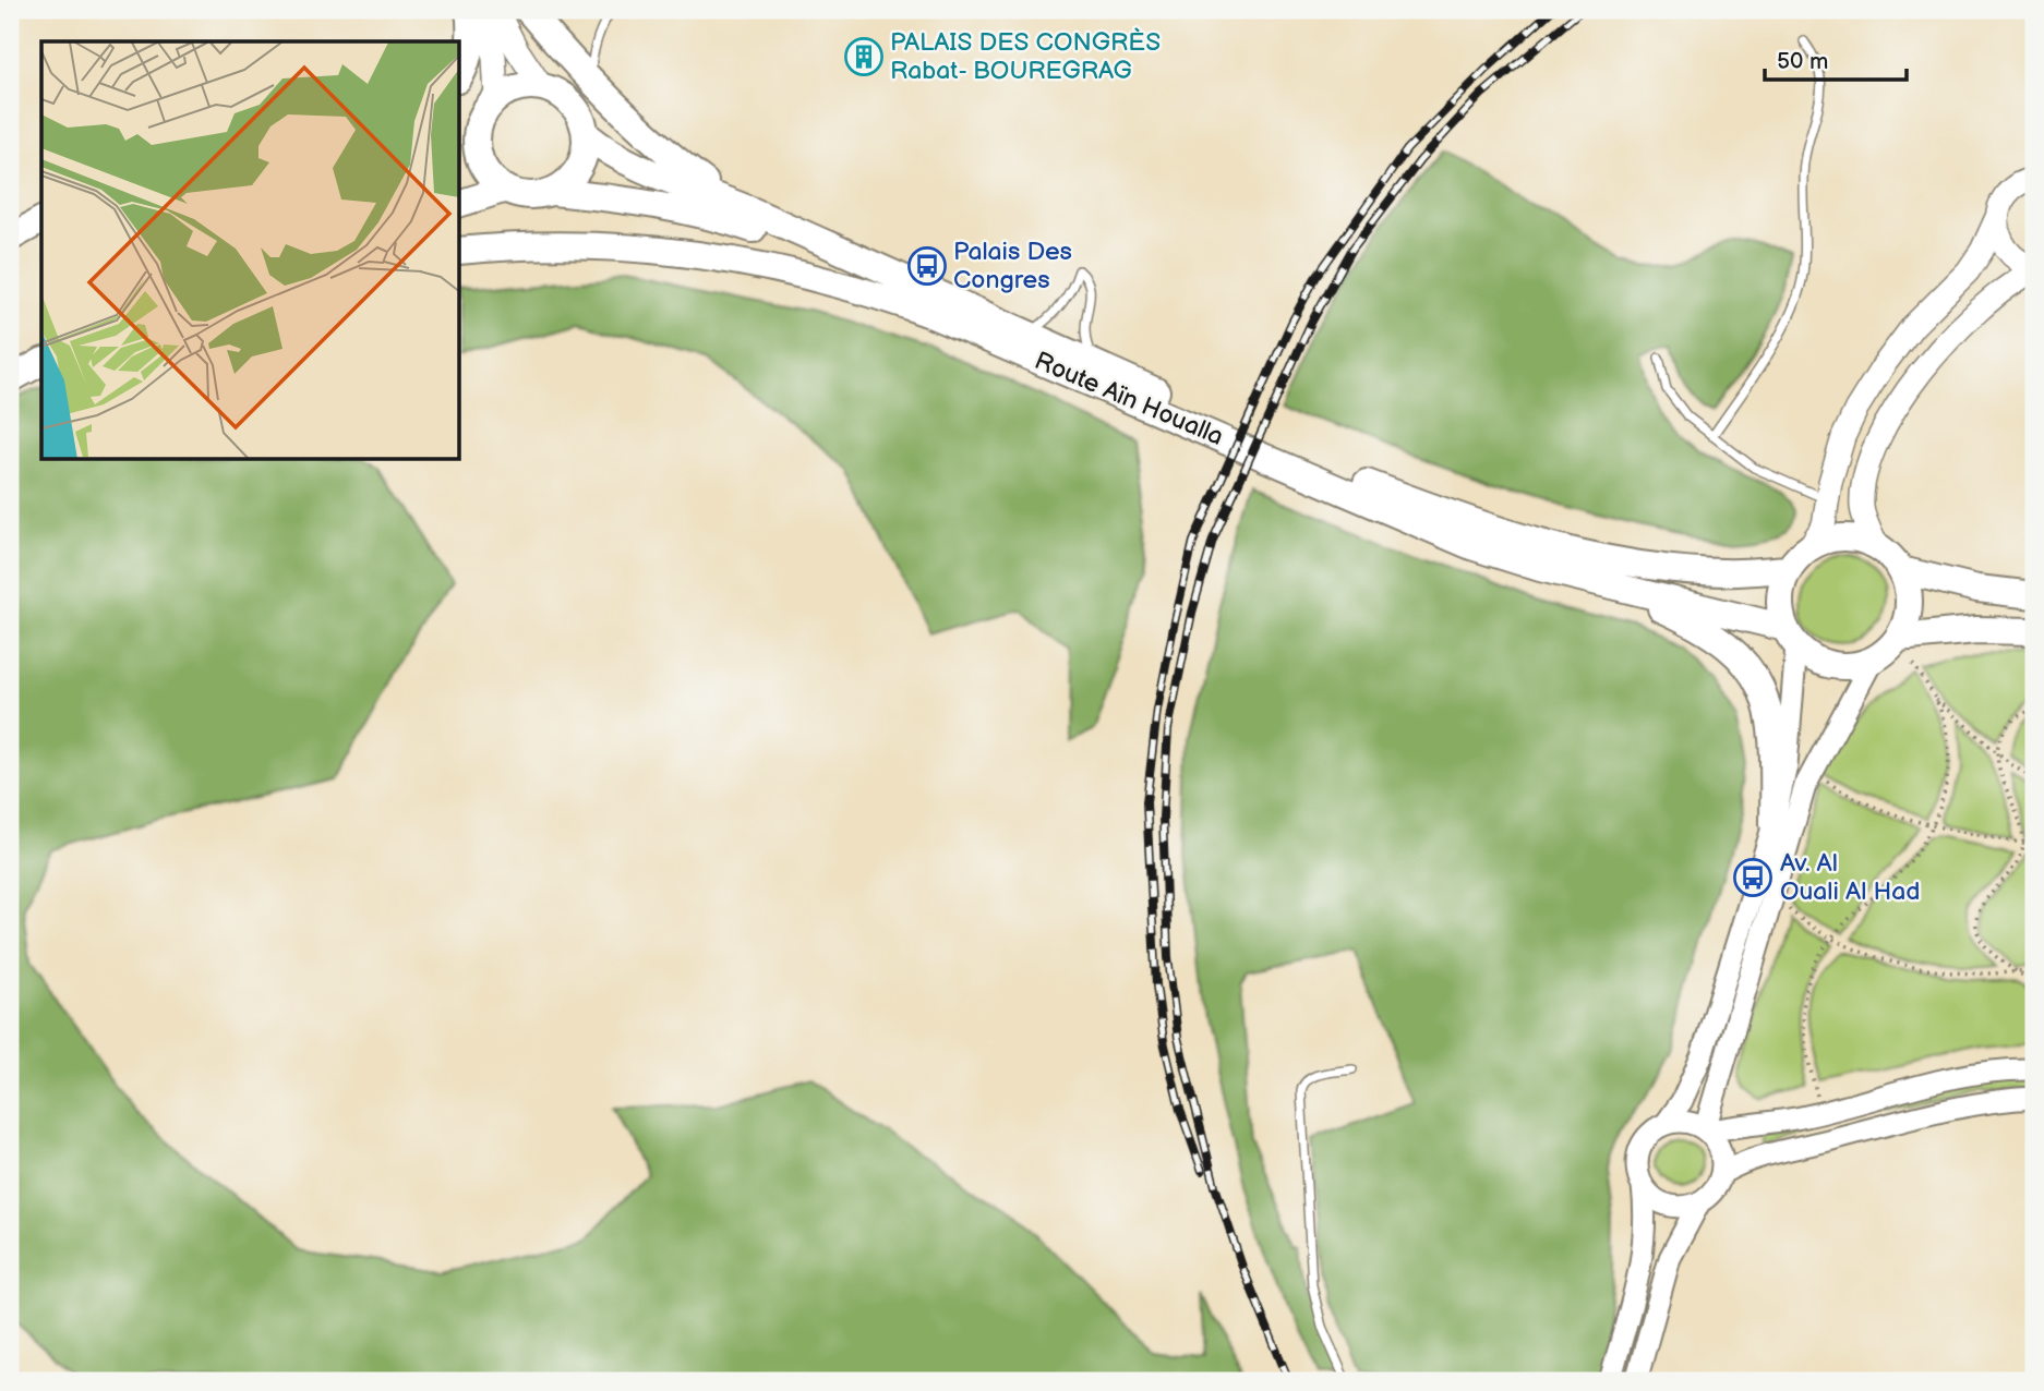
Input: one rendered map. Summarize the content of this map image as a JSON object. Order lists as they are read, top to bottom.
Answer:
{
  "streets": {
    "highway": ["Route Aïn Houalla"]
  },
  "places": {
    "building": ["PALAIS DES CONGRÈS Rabat- BOUREGRAG"],
    "bus stop": ["Palais Des Congres", "Av. Al Ouali Al Had"]
  },
  "scale_bar": "50 m"
}
